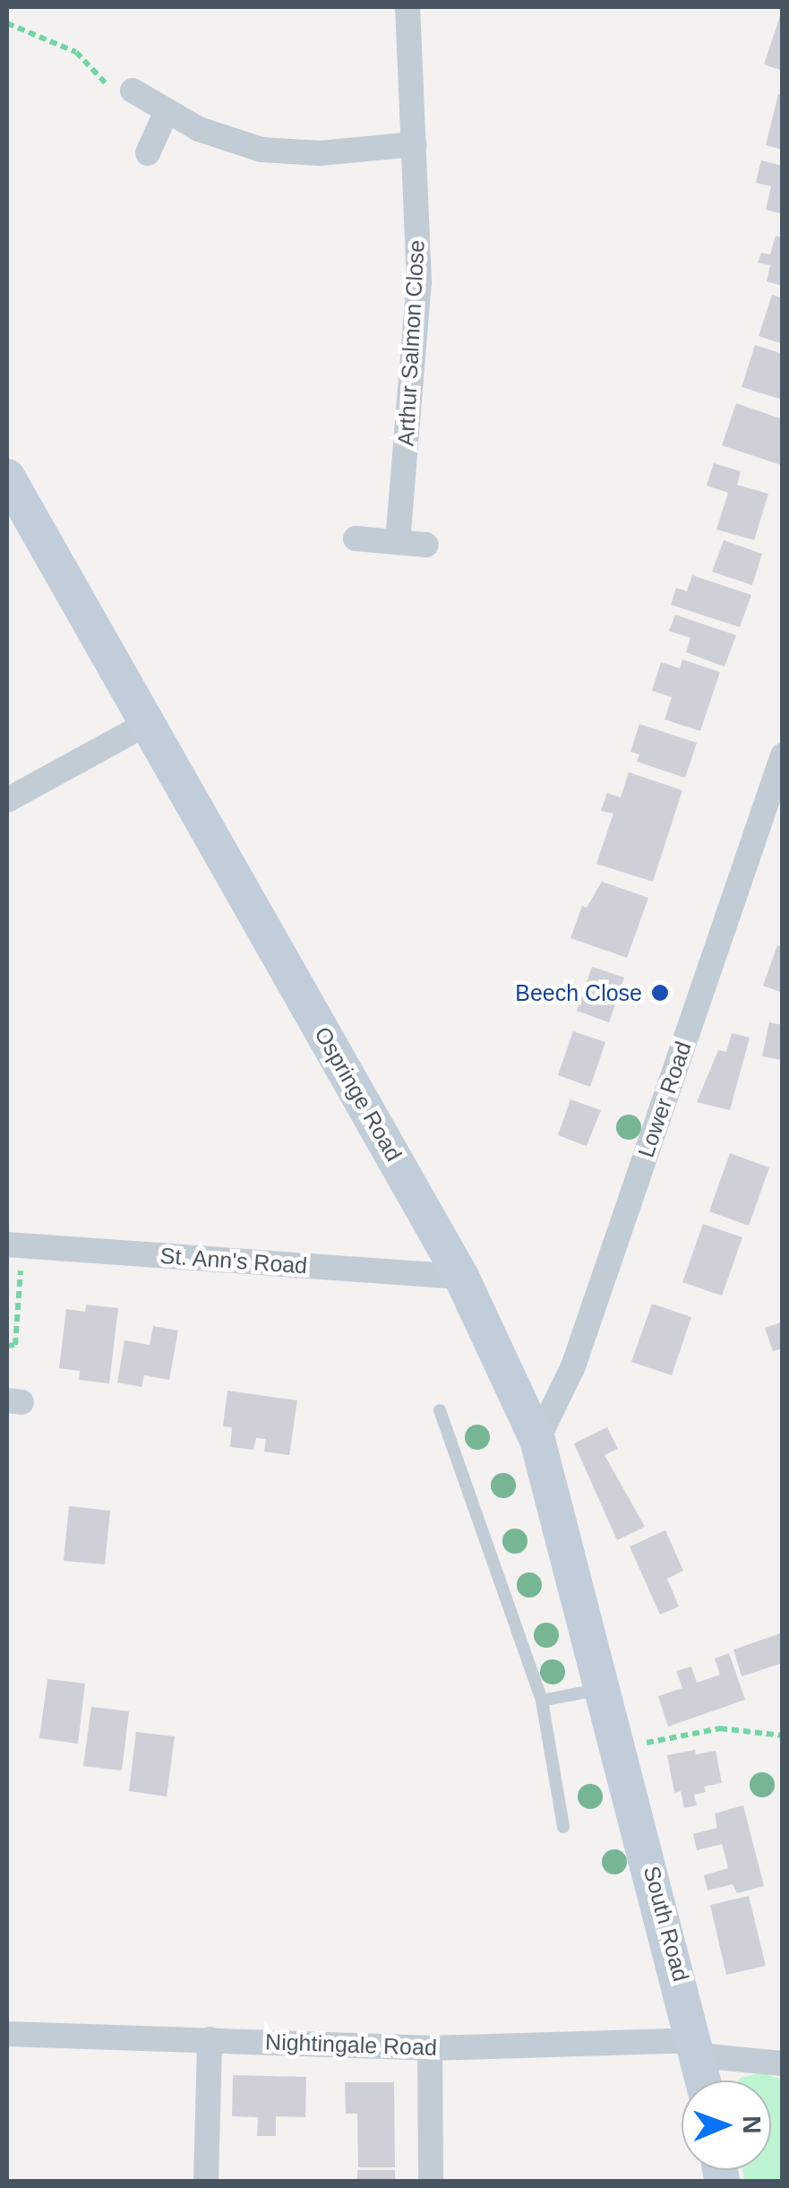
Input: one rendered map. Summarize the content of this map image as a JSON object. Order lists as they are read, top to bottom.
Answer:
{
  "streets": {
    "main road": ["Ospringe Road", "South Road"],
    "street": [
      "Arthur Salmon Close",
      "Lower Road",
      "St. Ann's Road",
      "Nightingale Road"
    ]
  },
  "crossings": [
    ["Ospringe Road", "Lower Road"],
    ["Ospringe Road", "St. Ann's Road"],
    ["Ospringe Road", "South Road"],
    ["South Road", "Nightingale Road"]
  ],
  "places": ["Beech Close"],
  "north": "right"
}
